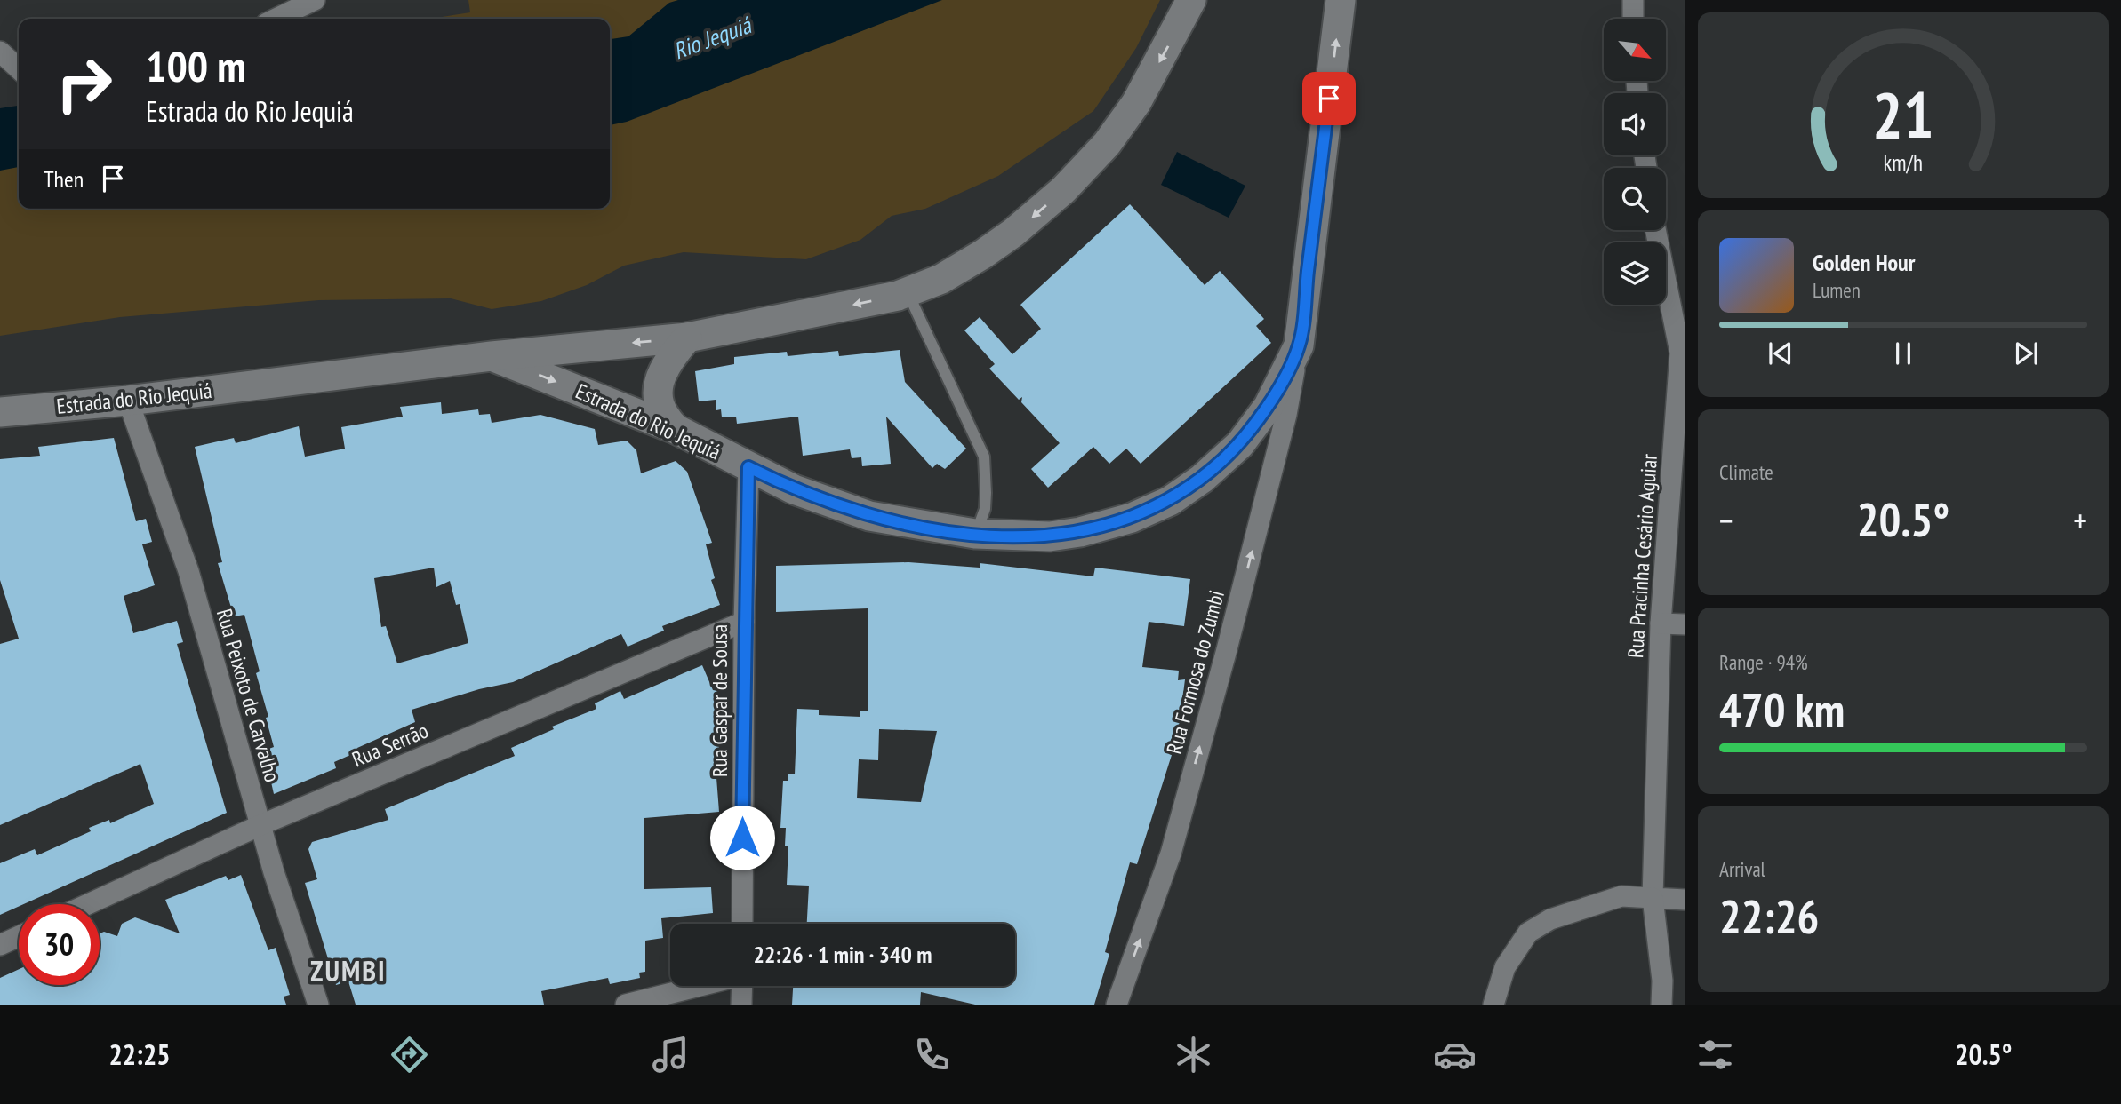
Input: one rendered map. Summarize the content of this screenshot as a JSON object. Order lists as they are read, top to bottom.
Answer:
{
  "streets": {
    "main road": ["Estrada do Rio Jequiá"],
    "street": [
      "Rua Pracinha Cesário Aguiar",
      "Rua Formosa do Zumbi",
      "Rua Peixoto de Carvalho",
      "Rua Gaspar de Sousa",
      "Rua Serrão"
    ]
  },
  "crossings": [
    ["Estrada do Rio Jequiá", "Rua Formosa do Zumbi"],
    ["Estrada do Rio Jequiá", "Rua Peixoto de Carvalho"],
    ["Estrada do Rio Jequiá", "Rua Gaspar de Sousa"],
    ["Rua Peixoto de Carvalho", "Rua Serrão"],
    ["Rua Gaspar de Sousa", "Rua Serrão"]
  ],
  "one_way": ["Rua Formosa do Zumbi"],
  "districts": ["ZUMBI"],
  "water": ["Rio Jequiá"],
  "north": "bottom right",
  "page": {
    "turn": ["100 m", "Estrada do Rio Jequiá"],
    "then": "Then",
    "song": ["Golden Hour", "Lumen"],
    "tile": [
      "Climate",
      ["Range · 94%", "470 km"],
      ["Arrival", "22:26"]
    ],
    "heat": ["−", "20.5°", "+"],
    "limit": "30",
    "trip": "22:26 · 1 min · 340 m",
    "tabs": ["22:25", "20.5°"],
    "gauge": ["21", "km/h"]
  }
}
